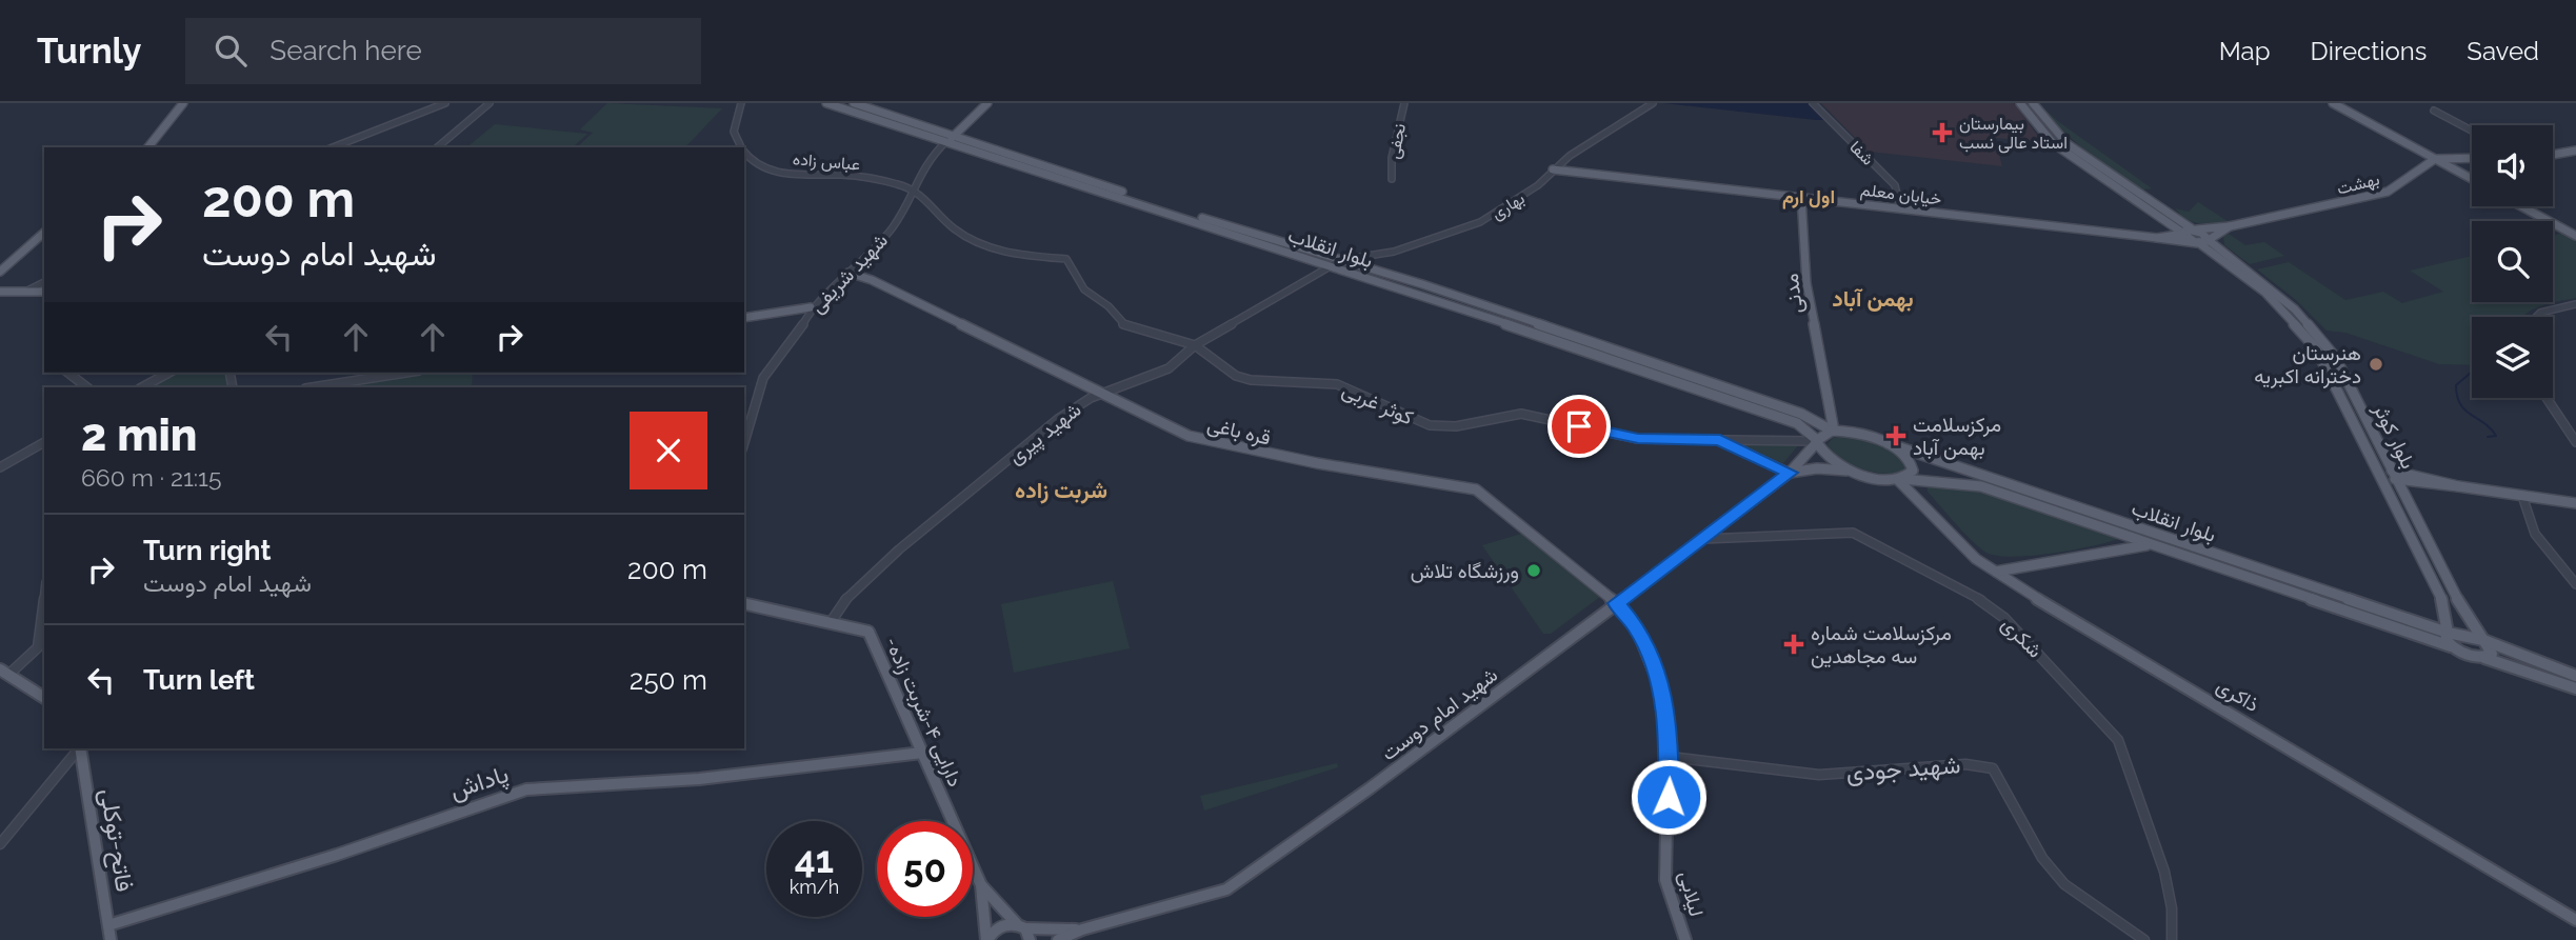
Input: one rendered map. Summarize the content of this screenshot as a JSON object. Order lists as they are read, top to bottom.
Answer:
{
  "streets": {
    "main road": [
      "بهشت",
      "خیابان معلم",
      "بلوار انقلاب",
      "مدنی",
      "قره باغی",
      "بلوار کوثر",
      "ذاکری",
      "-دارایی ۴-شربت زاده",
      "شهید امام دوست",
      "پاداش",
      "فاتح-توکلی",
      "لیلابی"
    ],
    "street": [
      "نجفی",
      "شفا",
      "عباس زاده",
      "بهاری",
      "شهید شریفى",
      "کوثر غربی",
      "شهید پیری",
      "شکری",
      "شهید جودی"
    ]
  },
  "crossings": [
    ["شفا", "خیابان معلم"],
    ["عباس زاده", "شهید شریفى"],
    ["عباس زاده", "کوثر غربی"],
    ["خیابان معلم", "بهاری"],
    ["خیابان معلم", "مدنی"],
    ["بهاری", "بلوار انقلاب"],
    ["بهاری", "شهید پیری"],
    ["بلوار انقلاب", "شهید شریفى"],
    ["بلوار انقلاب", "مدنی"],
    ["بلوار انقلاب", "کوثر غربی"],
    ["بلوار انقلاب", "شهید پیری"],
    ["بلوار انقلاب", "بلوار کوثر"],
    ["بلوار انقلاب", "ذاکری"],
    ["بلوار انقلاب", "شهید امام دوست"],
    ["شهید شریفى", "کوثر غربی"],
    ["شهید شریفى", "قره باغی"],
    ["مدنی", "شهید امام دوست"],
    ["کوثر غربی", "شهید پیری"],
    ["کوثر غربی", "شهید امام دوست"],
    ["قره باغی", "شهید پیری"],
    ["قره باغی", "شهید امام دوست"],
    ["قره باغی", "لیلابی"],
    ["شهید پیری", "-دارایی ۴-شربت زاده"],
    ["شکری", "شهید امام دوست"],
    ["-دارایی ۴-شربت زاده", "پاداش"],
    ["شهید امام دوست", "لیلابی"],
    ["شهید جودی", "لیلابی"],
    ["پاداش", "فاتح-توکلی"]
  ],
  "districts": ["اول ارم", "بهمن آباد", "شربت زاده"],
  "places": {
    "health": ["بیمارستان استاد عالی نسب", "مرکزسلامت بهمن آباد", "مرکزسلامت شماره سه مجاهدین"],
    "other": ["هنرستان دخترانه اکبریه", "ورزشگاه تلاش"]
  },
  "page": {
    "header": "Turnly",
    "search": "Search here",
    "nav": ["Map", "Directions", "Saved"],
    "turn": ["200 m", "شهید امام دوست"],
    "heading": ["2 min", "660 m · 21:15"],
    "list": [
      {
        "name": "Turn right",
        "note": "شهید امام دوست",
        "value": "200 m"
      },
      {
        "name": "Turn left",
        "value": "250 m"
      }
    ],
    "speed": "41 km/h",
    "limit": "50"
  }
}
